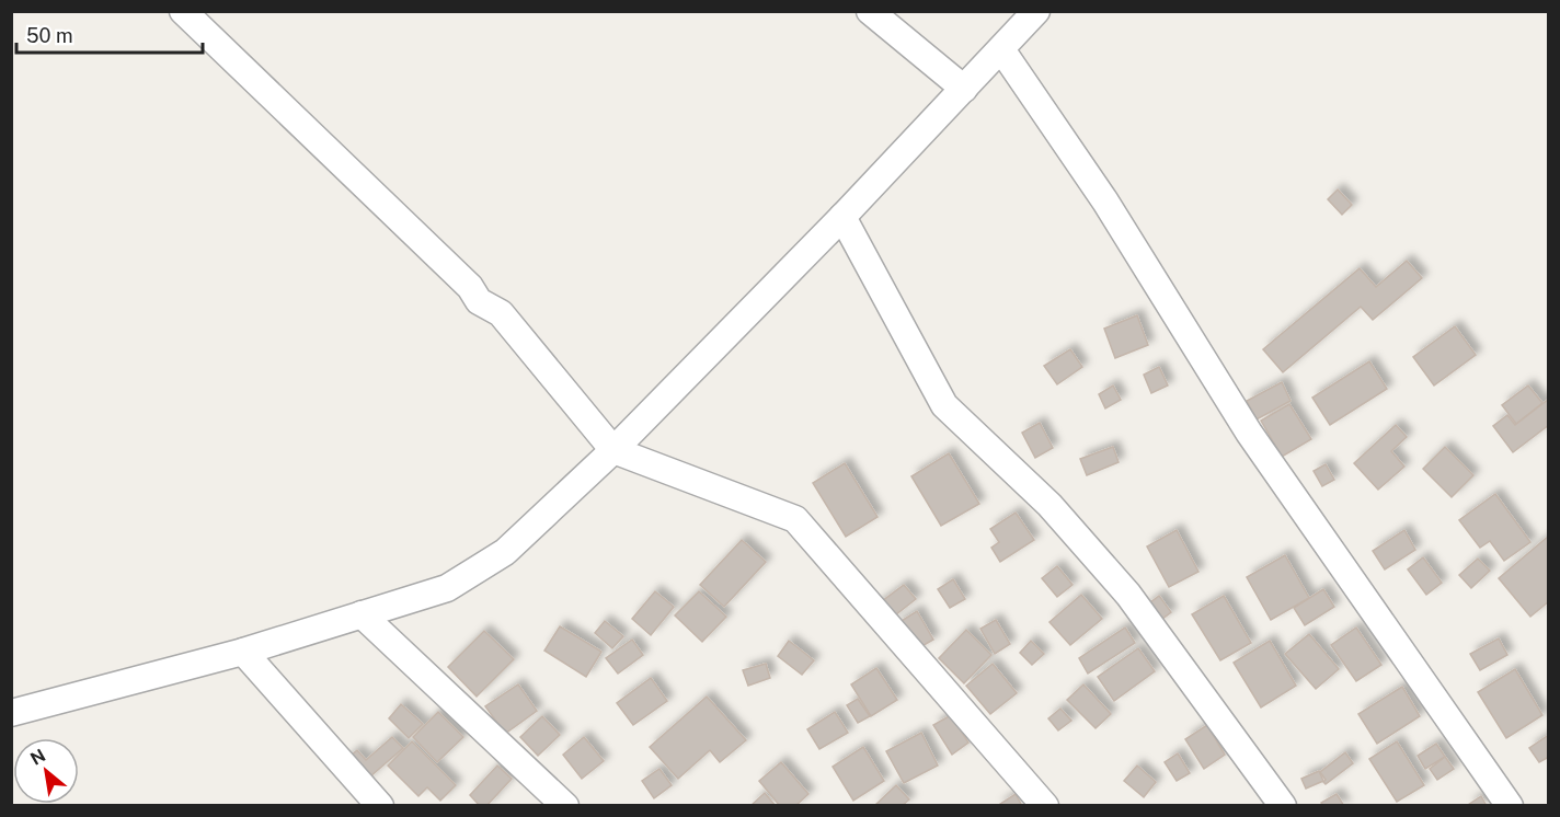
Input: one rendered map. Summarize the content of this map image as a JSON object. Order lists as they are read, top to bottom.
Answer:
{
  "scale_bar": "50 m",
  "north": "top left"
}
